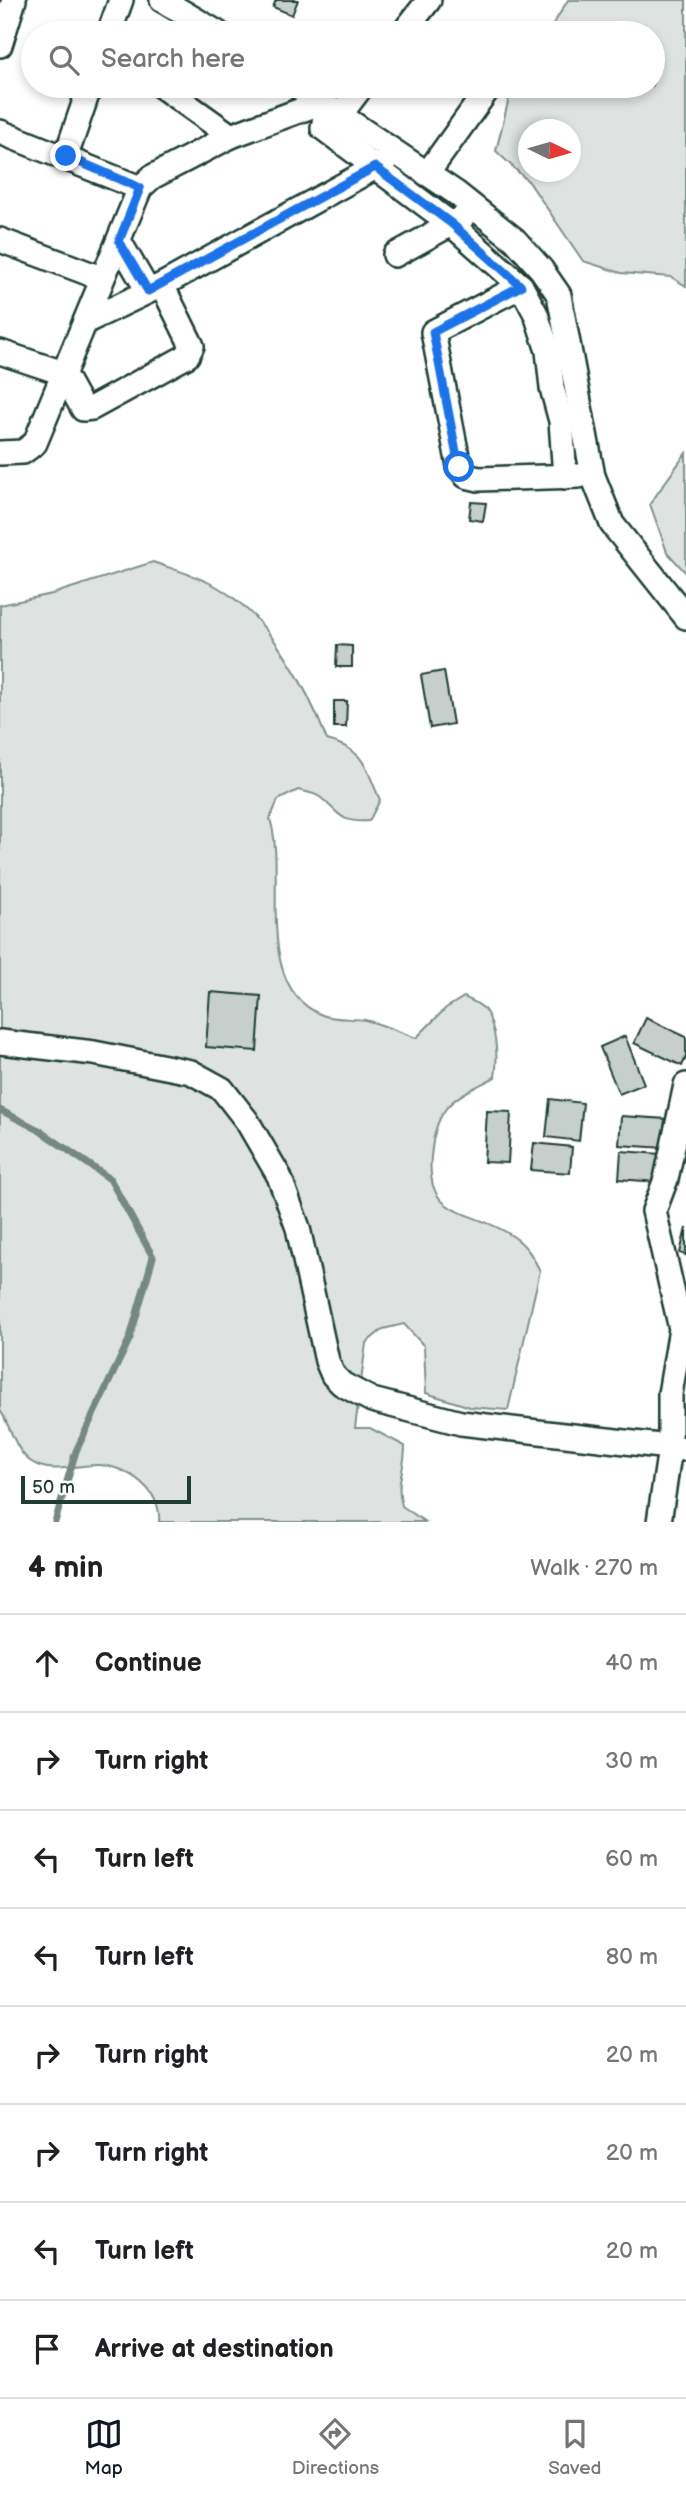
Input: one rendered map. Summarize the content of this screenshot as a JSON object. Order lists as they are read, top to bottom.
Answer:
{
  "scale_bar": "50 m",
  "north": "right",
  "page": {
    "search": "Search here",
    "scale": "50 m",
    "heading": ["4 min", "Walk · 270 m"],
    "list": [
      ["Continue", "40 m"],
      ["Turn right", "30 m"],
      ["Turn left", "60 m"],
      ["Turn left", "80 m"],
      ["Turn right", "20 m"],
      ["Turn right", "20 m"],
      ["Turn left", "20 m"],
      "Arrive at destination"
    ],
    "nav": ["Map", "Directions", "Saved"]
  }
}
